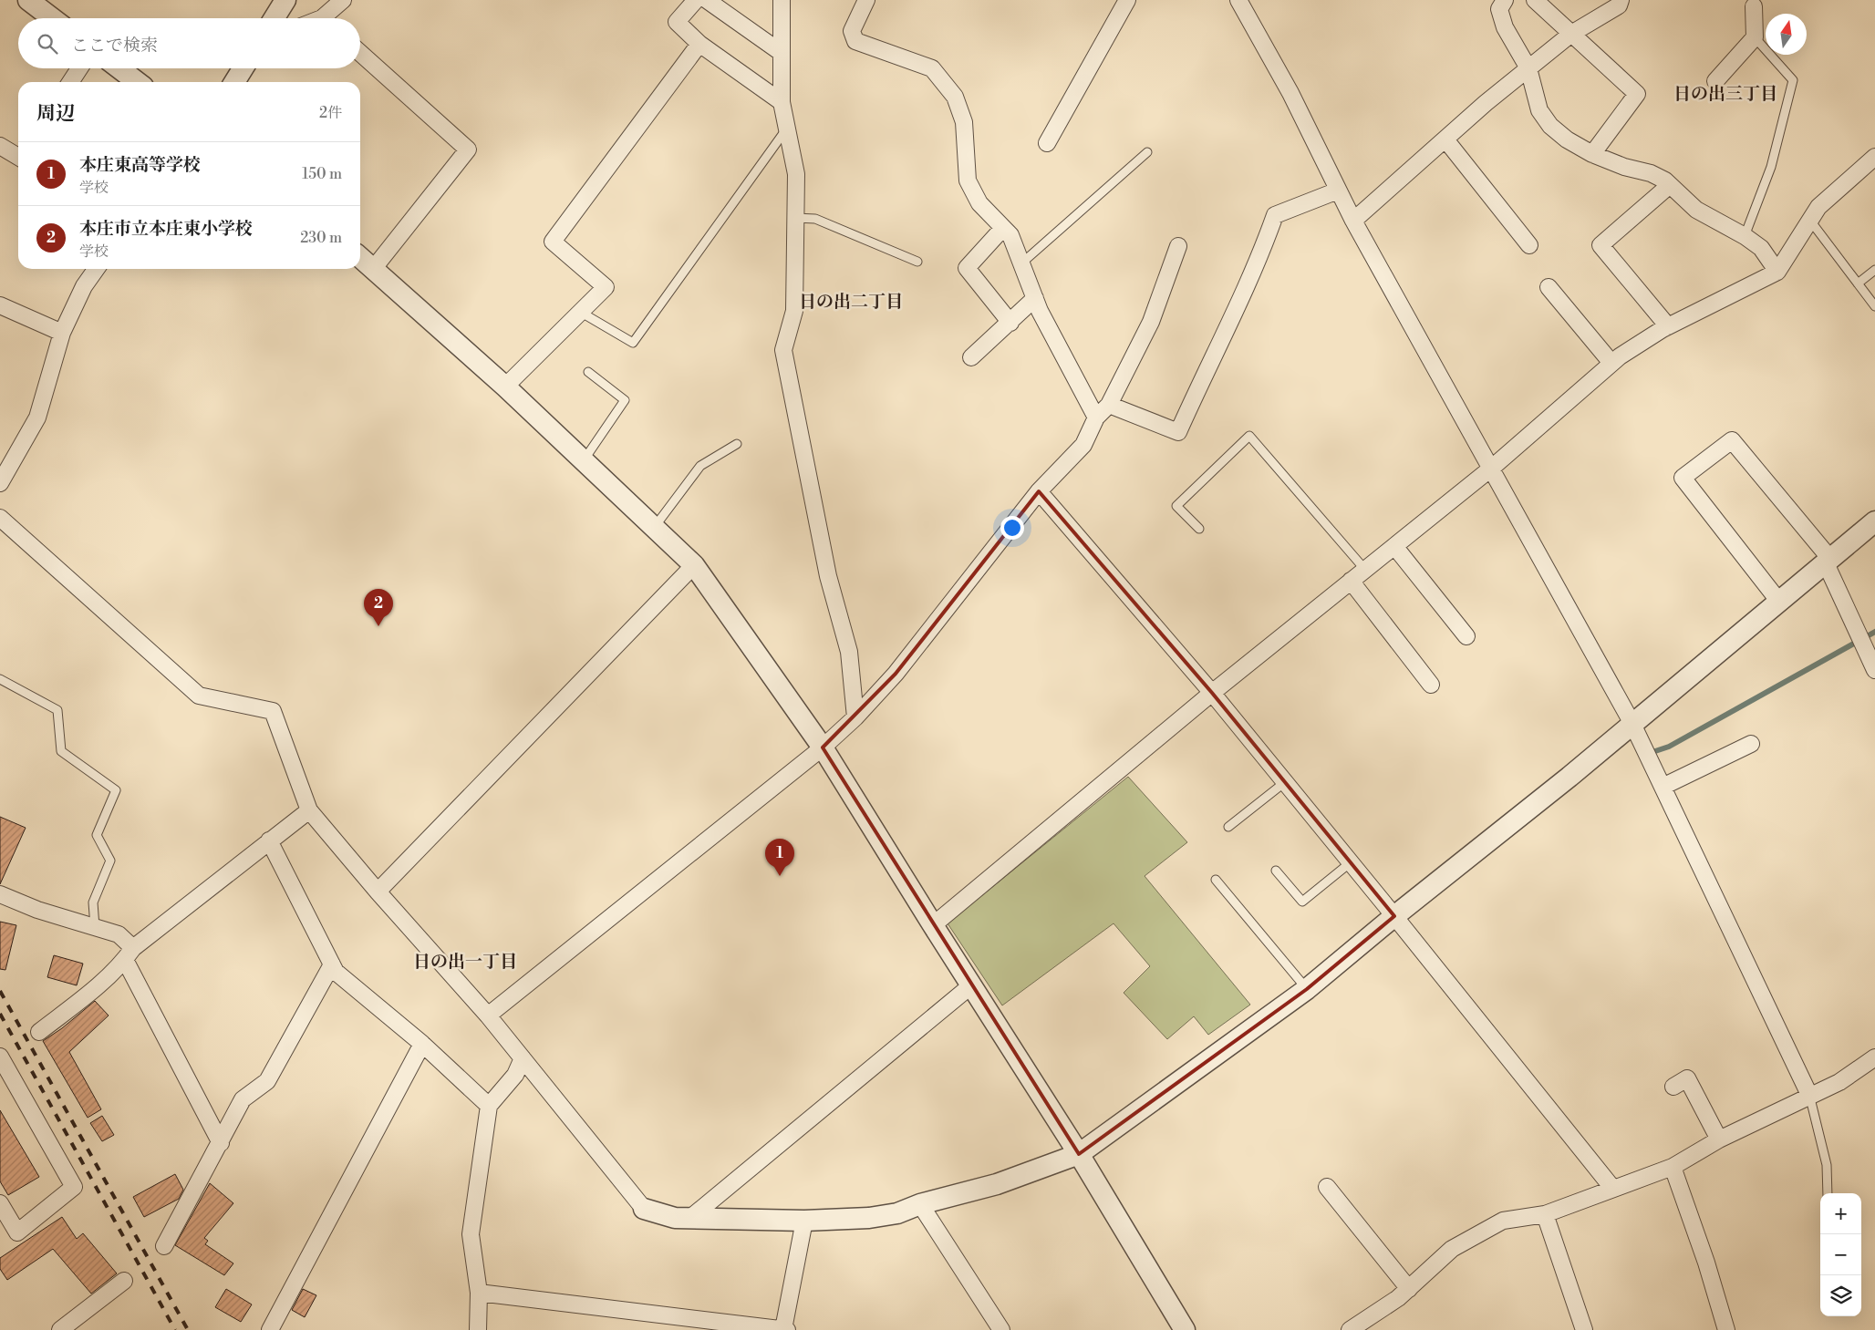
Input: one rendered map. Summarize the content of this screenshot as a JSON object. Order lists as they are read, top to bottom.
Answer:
{
  "districts": ["日の出三丁目", "日の出二丁目", "日の出一丁目"],
  "north": "top",
  "page": {
    "search": "ここで検索",
    "heading": ["周辺", "2件"],
    "list": [
      {
        "mark": "1",
        "name": "本庄東高等学校",
        "note": "学校",
        "value": "150 m"
      },
      {
        "mark": "2",
        "name": "本庄市立本庄東小学校",
        "note": "学校",
        "value": "230 m"
      }
    ],
    "pins": ["2", "1"],
    "map_buttons": ["+", "−"]
  }
}
